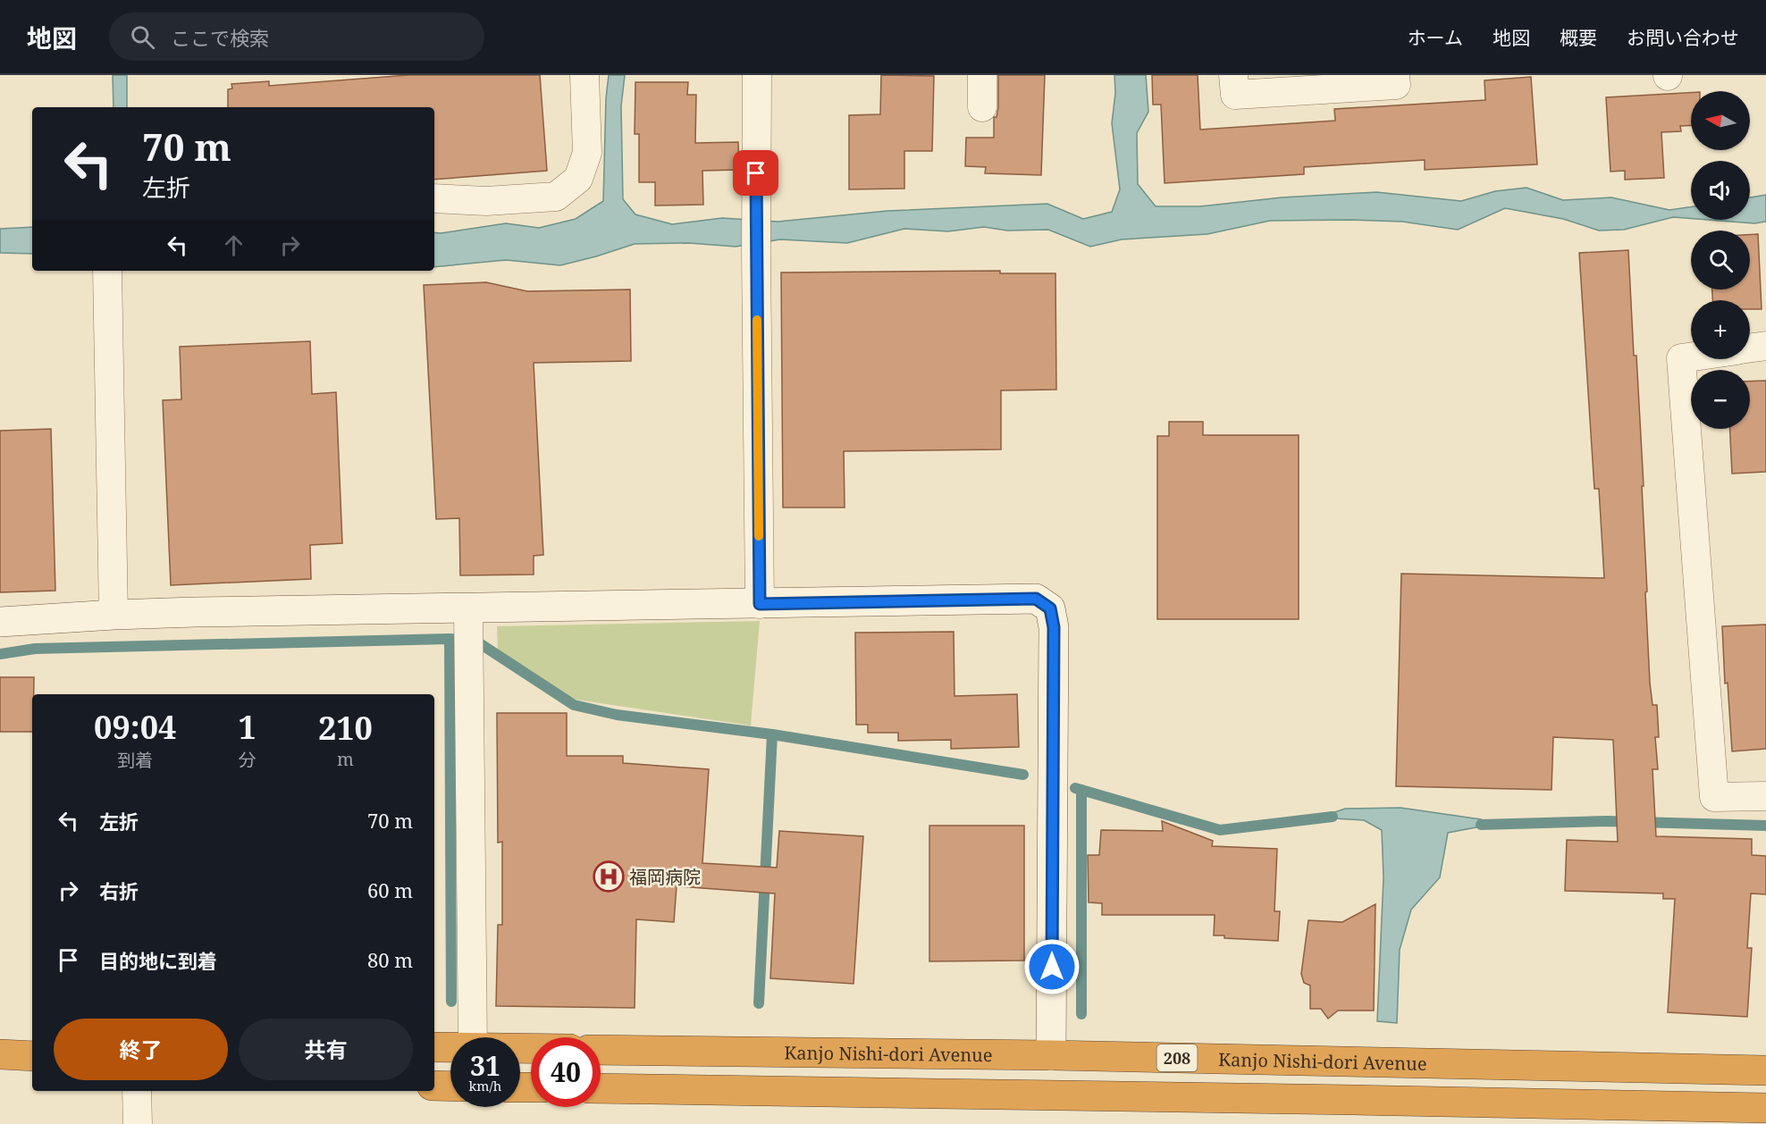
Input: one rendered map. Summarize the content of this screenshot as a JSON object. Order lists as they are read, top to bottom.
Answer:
{
  "streets": {
    "highway": ["Kanjo Nishi-dori Avenue", "208"]
  },
  "places": {
    "hospital": ["福岡病院"]
  },
  "north": "left",
  "page": {
    "header": "地図",
    "search": "ここで検索",
    "nav": [
      "ホーム",
      "地図",
      "概要",
      "お問い合わせ"
    ],
    "map_buttons": ["+", "−"],
    "turn": ["70 m", "左折"],
    "eta": [
      "09:04",
      "到着",
      "1",
      "分",
      "210",
      "m"
    ],
    "list": [
      {
        "name": "左折",
        "value": "70 m"
      },
      {
        "name": "右折",
        "value": "60 m"
      },
      {
        "name": "目的地に到着",
        "value": "80 m"
      }
    ],
    "buttons": ["終了", "共有"],
    "speed": "31 km/h",
    "limit": "40"
  }
}
